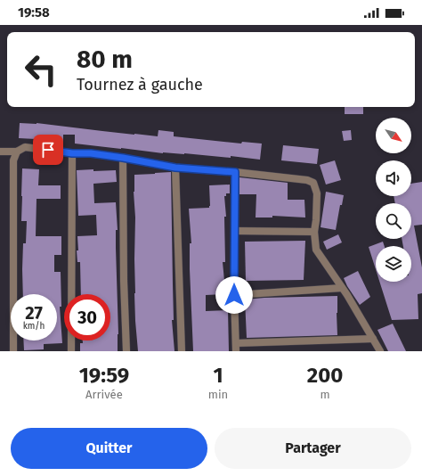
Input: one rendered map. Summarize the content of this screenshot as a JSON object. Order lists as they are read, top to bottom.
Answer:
{
  "north": "bottom right",
  "page": {
    "status": "19:58",
    "turn": ["80 m", "Tournez à gauche"],
    "speed": "27 km/h",
    "limit": "30",
    "eta": [
      "19:59",
      "Arrivée",
      "1",
      "min",
      "200",
      "m"
    ],
    "buttons": ["Quitter", "Partager"]
  }
}
